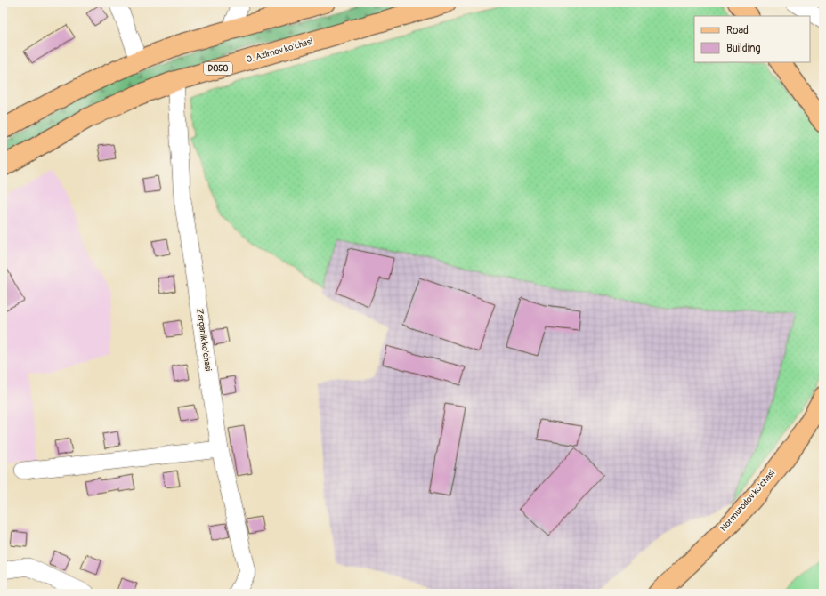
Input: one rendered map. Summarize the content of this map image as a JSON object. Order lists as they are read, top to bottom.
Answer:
{
  "streets": {
    "main road": ["O. Azimov ko'chasi", "D050", "Normurodov ko'chasi"],
    "street": ["Zargarlik ko'chasi"]
  },
  "crossings": [
    ["O. Azimov ko'chasi", "Zargarlik ko'chasi"]
  ],
  "legend": ["Road", "Building"]
}
